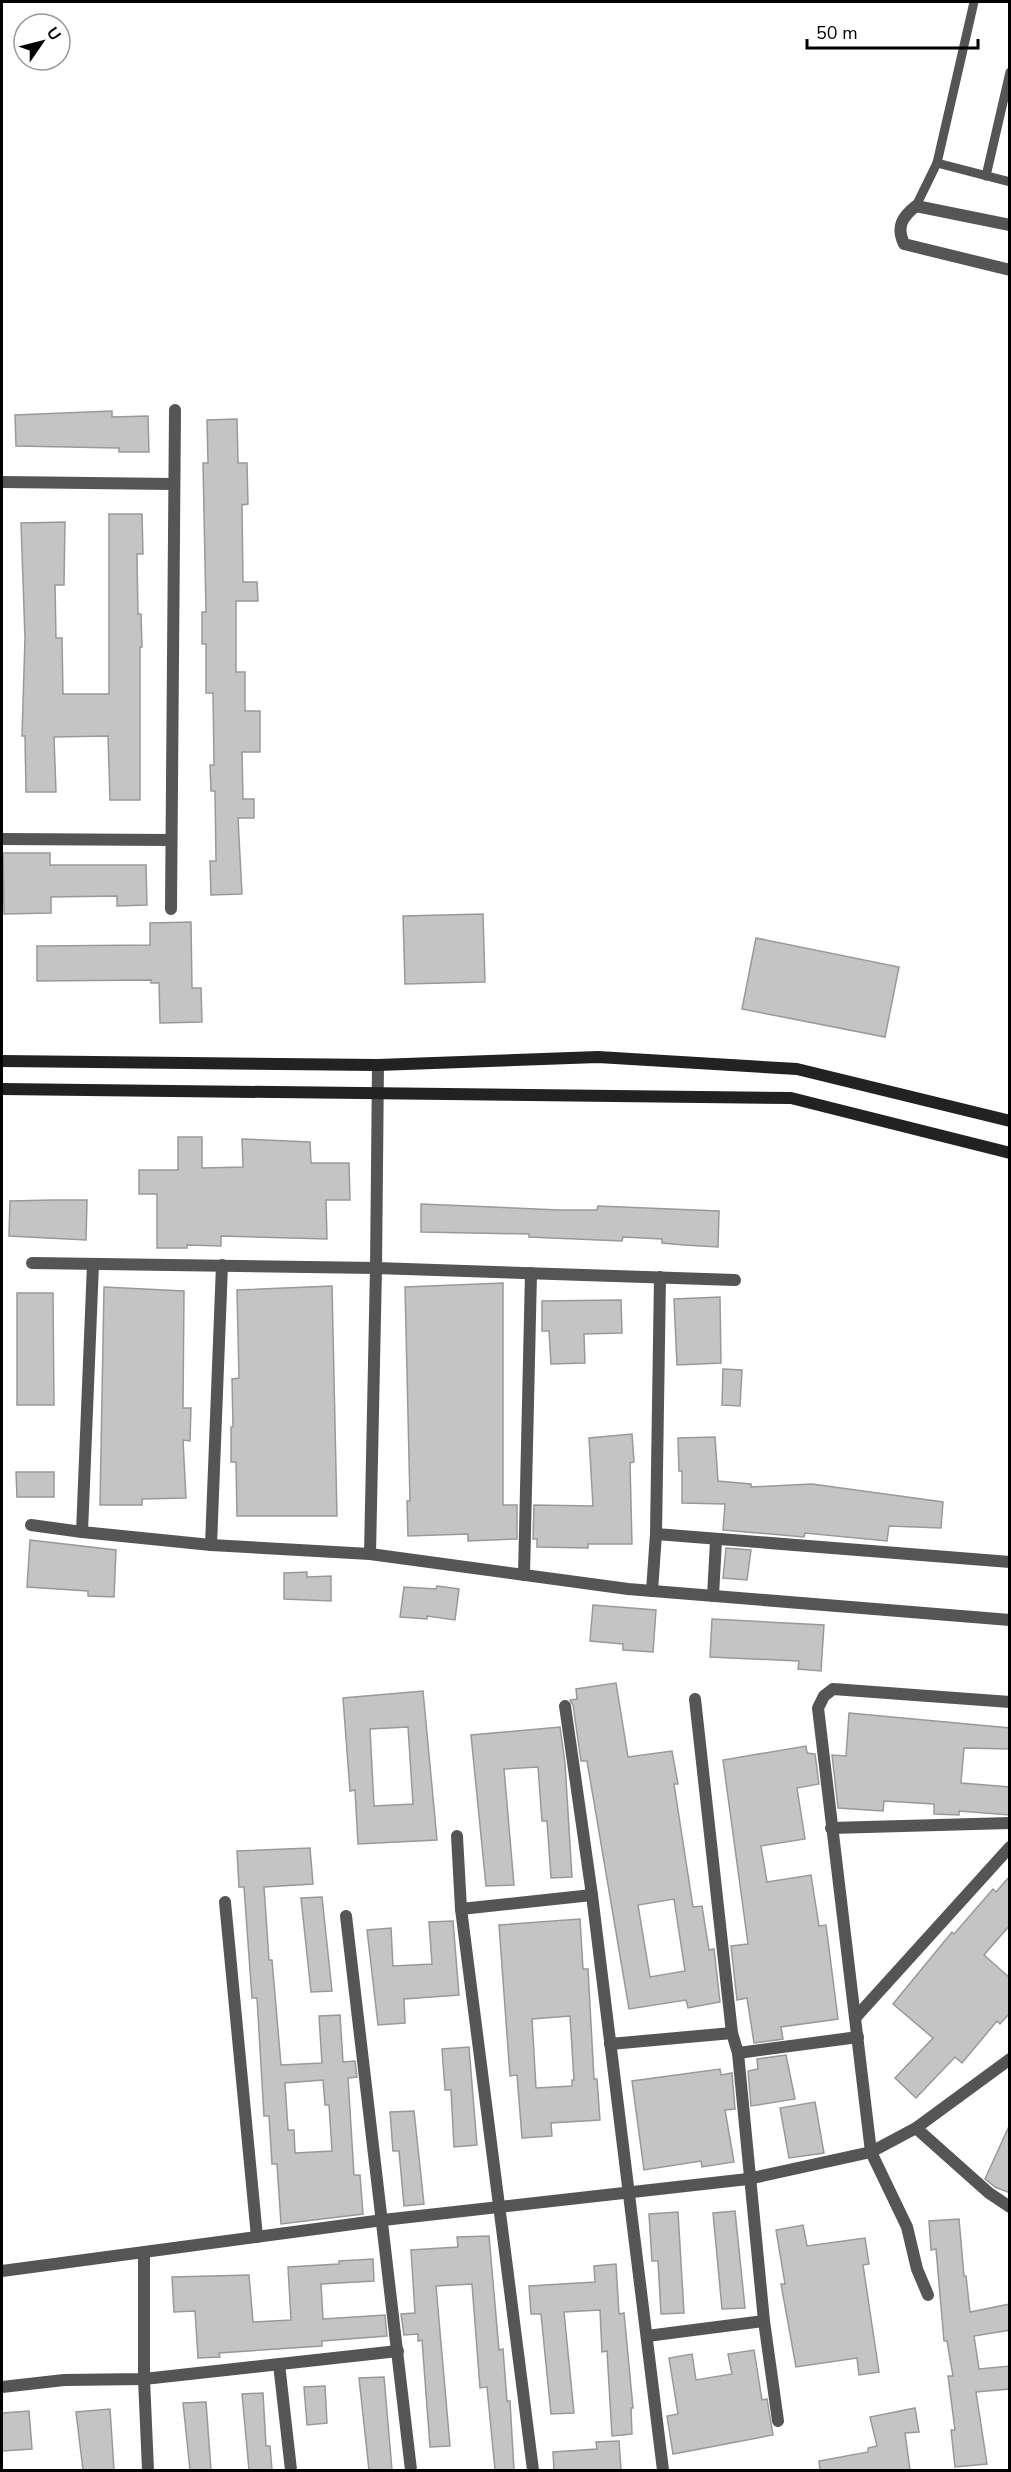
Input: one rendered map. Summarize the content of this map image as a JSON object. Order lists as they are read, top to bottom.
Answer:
{
  "scale_bar": "50 m",
  "north": "top right"
}
